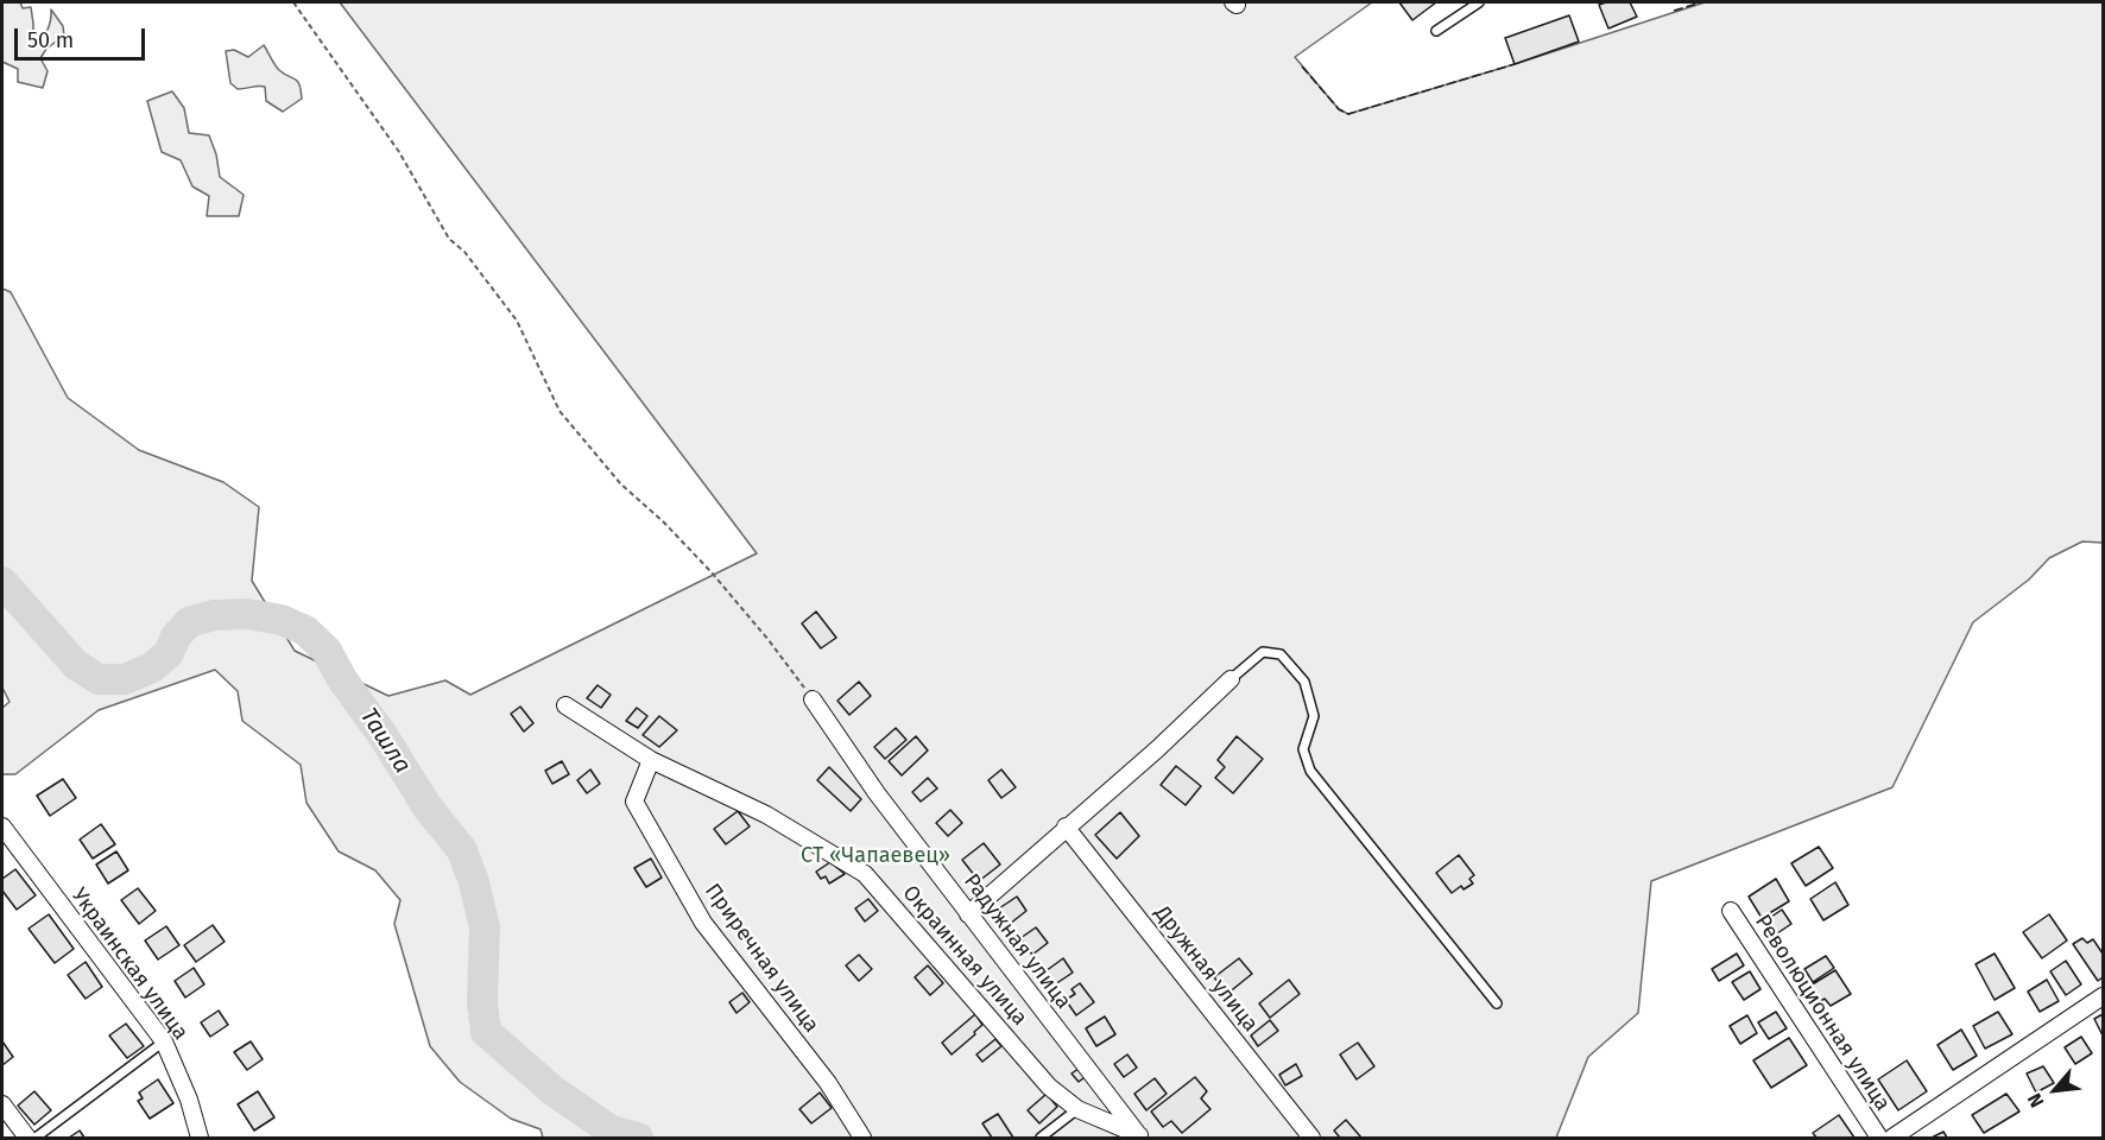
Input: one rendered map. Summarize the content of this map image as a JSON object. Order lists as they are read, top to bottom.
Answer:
{
  "streets": {
    "street": [
      "Радужная улица",
      "Окраинная улица",
      "Приречная улица",
      "Украинская улица",
      "Дружная улица",
      "Революционная улица"
    ]
  },
  "crossings": [
    ["Радужная улица", "Окраинная улица"],
    ["Окраинная улица", "Приречная улица"]
  ],
  "water": ["Ташла"],
  "parks": ["СТ «Чапаевец»"],
  "scale_bar": "50 m",
  "north": "bottom left"
}
